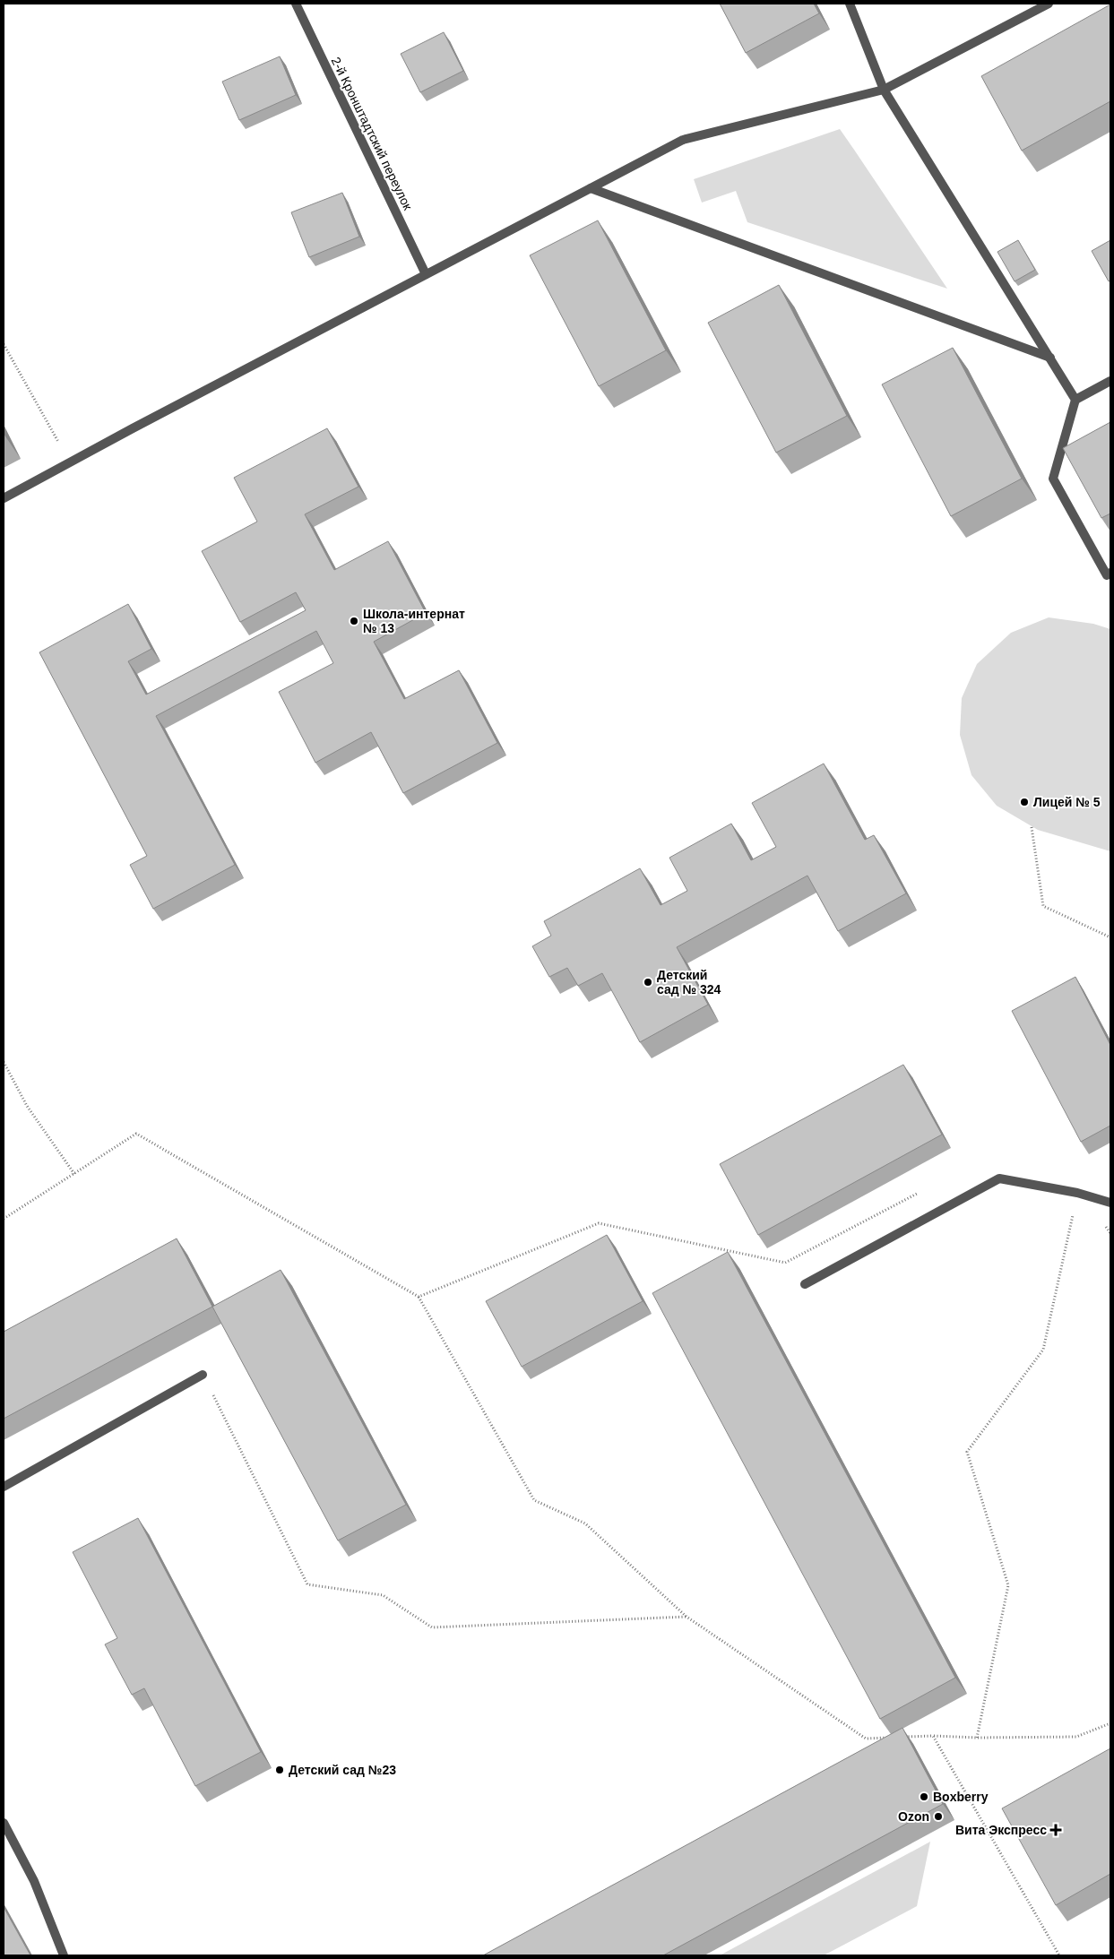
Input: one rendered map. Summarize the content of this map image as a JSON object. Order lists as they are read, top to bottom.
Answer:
{
  "streets": {
    "street": ["2-й Кронштадтский переулок"]
  },
  "places": {
    "other": [
      "Школа-интернат № 13",
      "Лицей № 5",
      "Детский сад № 324",
      "Детский сад №23",
      "Boxberry",
      "Ozon"
    ],
    "health": ["Вита Экспресс"]
  }
}
